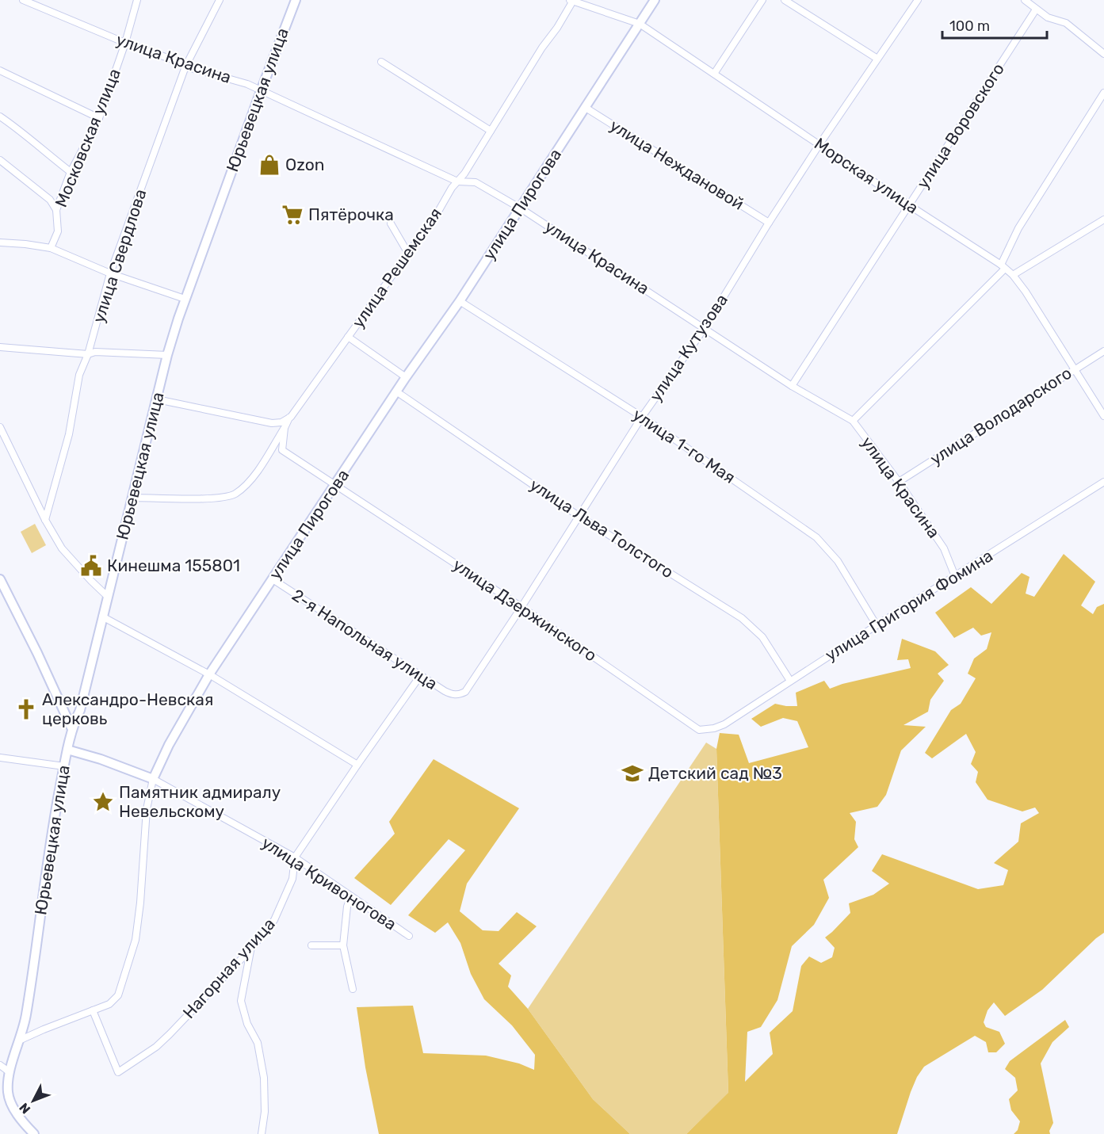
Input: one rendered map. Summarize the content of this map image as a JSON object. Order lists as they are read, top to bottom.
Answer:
{
  "streets": {
    "street": [
      "улица Красина",
      "Юрьевецкая улица",
      "улица Воровского",
      "Московская улица",
      "улица Неждановой",
      "Морская улица",
      "улица Пирогова",
      "улица Свердлова",
      "улица Решемская",
      "улица Кутузова",
      "улица Володарского",
      "улица 1-го Мая",
      "улица Льва Толстого",
      "улица Григория Фомина",
      "улица Дзержинского",
      "2-я Напольная улица",
      "улица Кривоногова",
      "Нагорная улица"
    ]
  },
  "crossings": [
    ["улица Красина", "Юрьевецкая улица"],
    ["улица Красина", "улица Воровского"],
    ["улица Красина", "Московская улица"],
    ["улица Красина", "улица Пирогова"],
    ["улица Красина", "улица Свердлова"],
    ["улица Красина", "улица Решемская"],
    ["улица Красина", "улица Кутузова"],
    ["улица Красина", "улица Володарского"],
    ["улица Красина", "улица Григория Фомина"],
    ["Юрьевецкая улица", "улица Пирогова"],
    ["Юрьевецкая улица", "улица Кривоногова"],
    ["улица Воровского", "Морская улица"],
    ["улица Неждановой", "улица Пирогова"],
    ["улица Неждановой", "улица Кутузова"],
    ["Морская улица", "улица Пирогова"],
    ["Морская улица", "улица Решемская"],
    ["Морская улица", "улица Кутузова"],
    ["Морская улица", "улица Володарского"],
    ["улица Пирогова", "улица 1-го Мая"],
    ["улица Пирогова", "улица Льва Толстого"],
    ["улица Пирогова", "улица Дзержинского"],
    ["улица Пирогова", "2-я Напольная улица"],
    ["улица Пирогова", "улица Кривоногова"],
    ["улица Пирогова", "Нагорная улица"],
    ["улица Решемская", "улица Дзержинского"],
    ["улица Кутузова", "улица 1-го Мая"],
    ["улица Кутузова", "улица Льва Толстого"],
    ["улица Кутузова", "улица Дзержинского"],
    ["улица Кутузова", "2-я Напольная улица"],
    ["улица 1-го Мая", "улица Григория Фомина"],
    ["улица Льва Толстого", "улица Григория Фомина"],
    ["улица Григория Фомина", "улица Дзержинского"],
    ["2-я Напольная улица", "Нагорная улица"],
    ["улица Кривоногова", "Нагорная улица"]
  ],
  "places": {
    "shop": ["Ozon"],
    "supermarket": ["Пятёрочка"],
    "public building": ["Кинешма 155801"],
    "church": ["Александро-Невская церковь"],
    "school or university": ["Детский сад №3"],
    "place": ["Памятник адмиралу Невельскому"]
  },
  "scale_bar": "100 m",
  "north": "bottom left"
}
